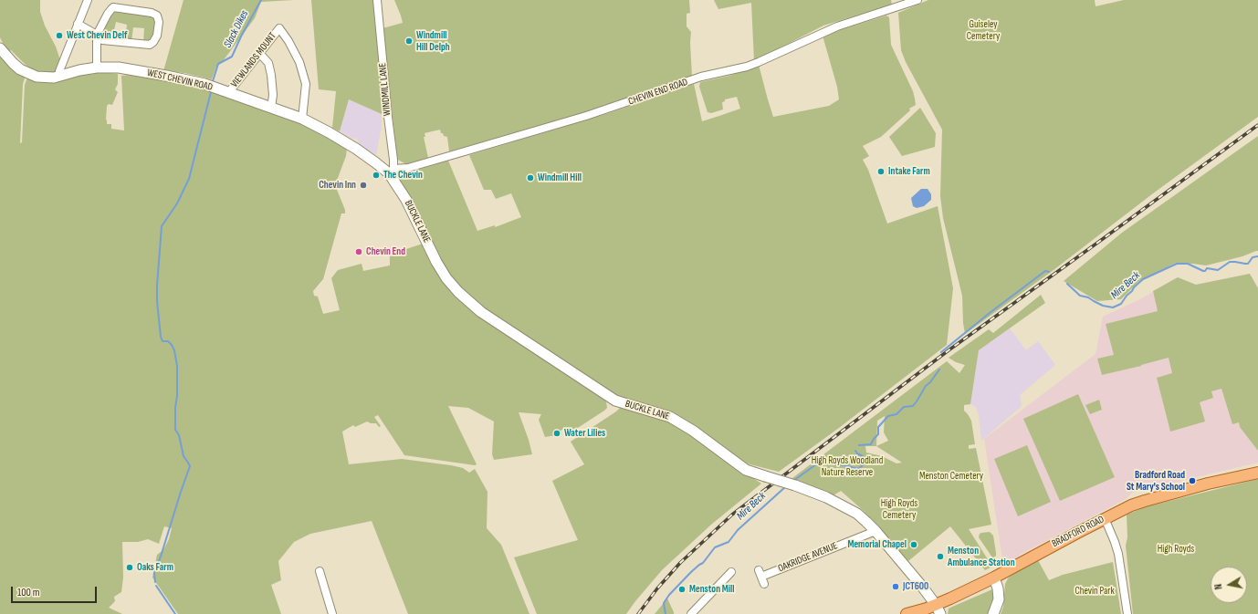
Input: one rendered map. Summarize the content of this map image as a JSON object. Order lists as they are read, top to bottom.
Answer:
{
  "streets": {
    "main road": ["BRADFORD ROAD"],
    "street": [
      "VIEWLANDS MOUNT",
      "WEST CHEVIN ROAD",
      "WINDMILL LANE",
      "CHEVIN END ROAD",
      "BUCKLE LANE",
      "OAKRIDGE AVENUE"
    ]
  },
  "crossings": [
    ["VIEWLANDS MOUNT", "WEST CHEVIN ROAD"],
    ["WEST CHEVIN ROAD", "WINDMILL LANE"],
    ["WEST CHEVIN ROAD", "CHEVIN END ROAD"],
    ["WEST CHEVIN ROAD", "BUCKLE LANE"],
    ["WINDMILL LANE", "CHEVIN END ROAD"],
    ["WINDMILL LANE", "BUCKLE LANE"],
    ["CHEVIN END ROAD", "BUCKLE LANE"],
    ["BUCKLE LANE", "BRADFORD ROAD"],
    ["BUCKLE LANE", "OAKRIDGE AVENUE"]
  ],
  "water": ["Slack Dikes", "Mire Beck"],
  "parks": [
    "Guiseley Cemetery",
    "High Royds Woodland Nature Reserve",
    "Menston Cemetery",
    "High Royds Cemetery",
    "High Royds",
    "Chevin Park"
  ],
  "places": [
    "West Chevin Delf",
    "Windmill Hill Delph",
    "Intake Farm",
    "The Chevin",
    "Windmill Hill",
    "Chevin Inn",
    "Chevin End",
    "Water Lilies",
    "Bradford Road St Mary's School",
    "Memorial Chapel",
    "Menston Ambulance Station",
    "Oaks Farm",
    "JCT600",
    "Menston Mill"
  ],
  "scale_bar": "100 m",
  "north": "left"
}
